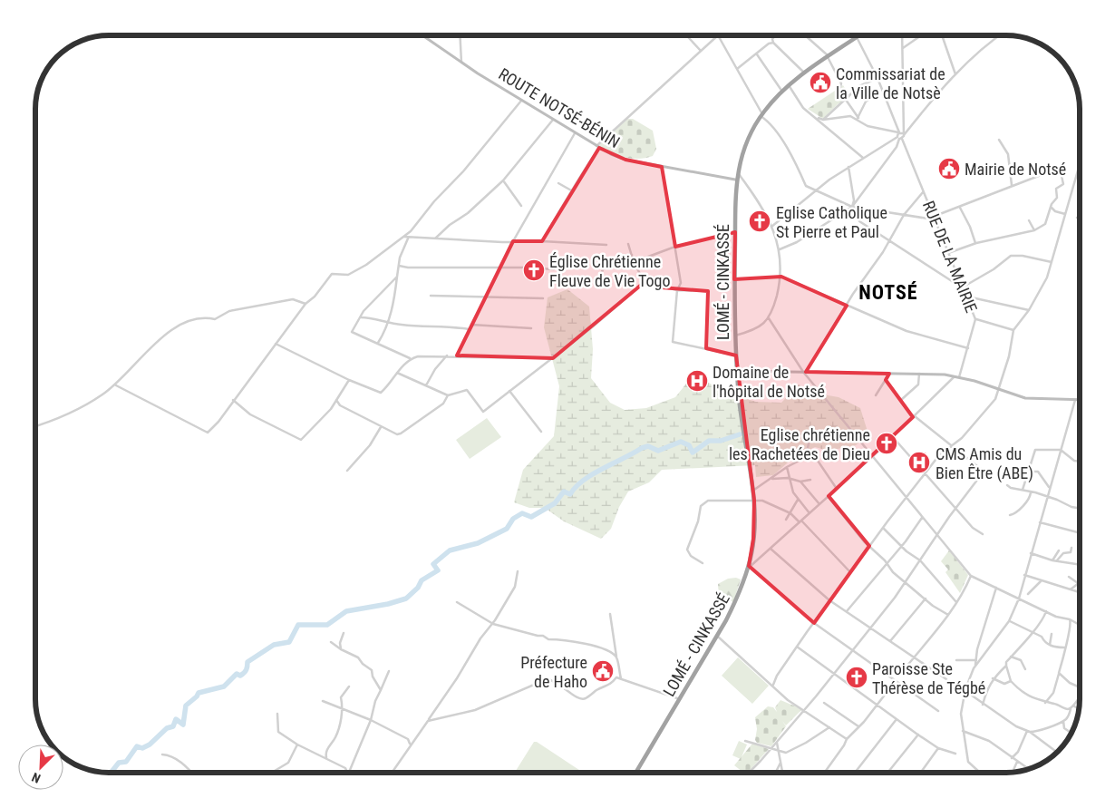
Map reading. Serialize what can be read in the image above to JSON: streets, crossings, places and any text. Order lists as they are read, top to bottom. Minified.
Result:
{"streets":{"highway":["LOMÉ - CINKASSÉ"],"main road":["ROUTE NOTSÉ-BÉNIN"],"street":["RUE DE LA MAIRIE"]},"crossings":[["ROUTE NOTSÉ-BÉNIN","LOMÉ - CINKASSÉ"]],"districts":["NOTSÉ"],"places":{"public building":["Commissariat de la Ville de Notsè","Mairie de Notsé","Préfecture de Haho"],"church":["Eglise Catholique St Pierre et Paul","Église Chrétienne Fleuve de Vie Togo","Eglise chrétienne les Rachetées de Dieu","Paroisse Ste Thérèse de Tégbé"],"hospital":["Domaine de l'hôpital de Notsé","CMS Amis du Bien Être (ABE)"]},"north":"bottom left"}
